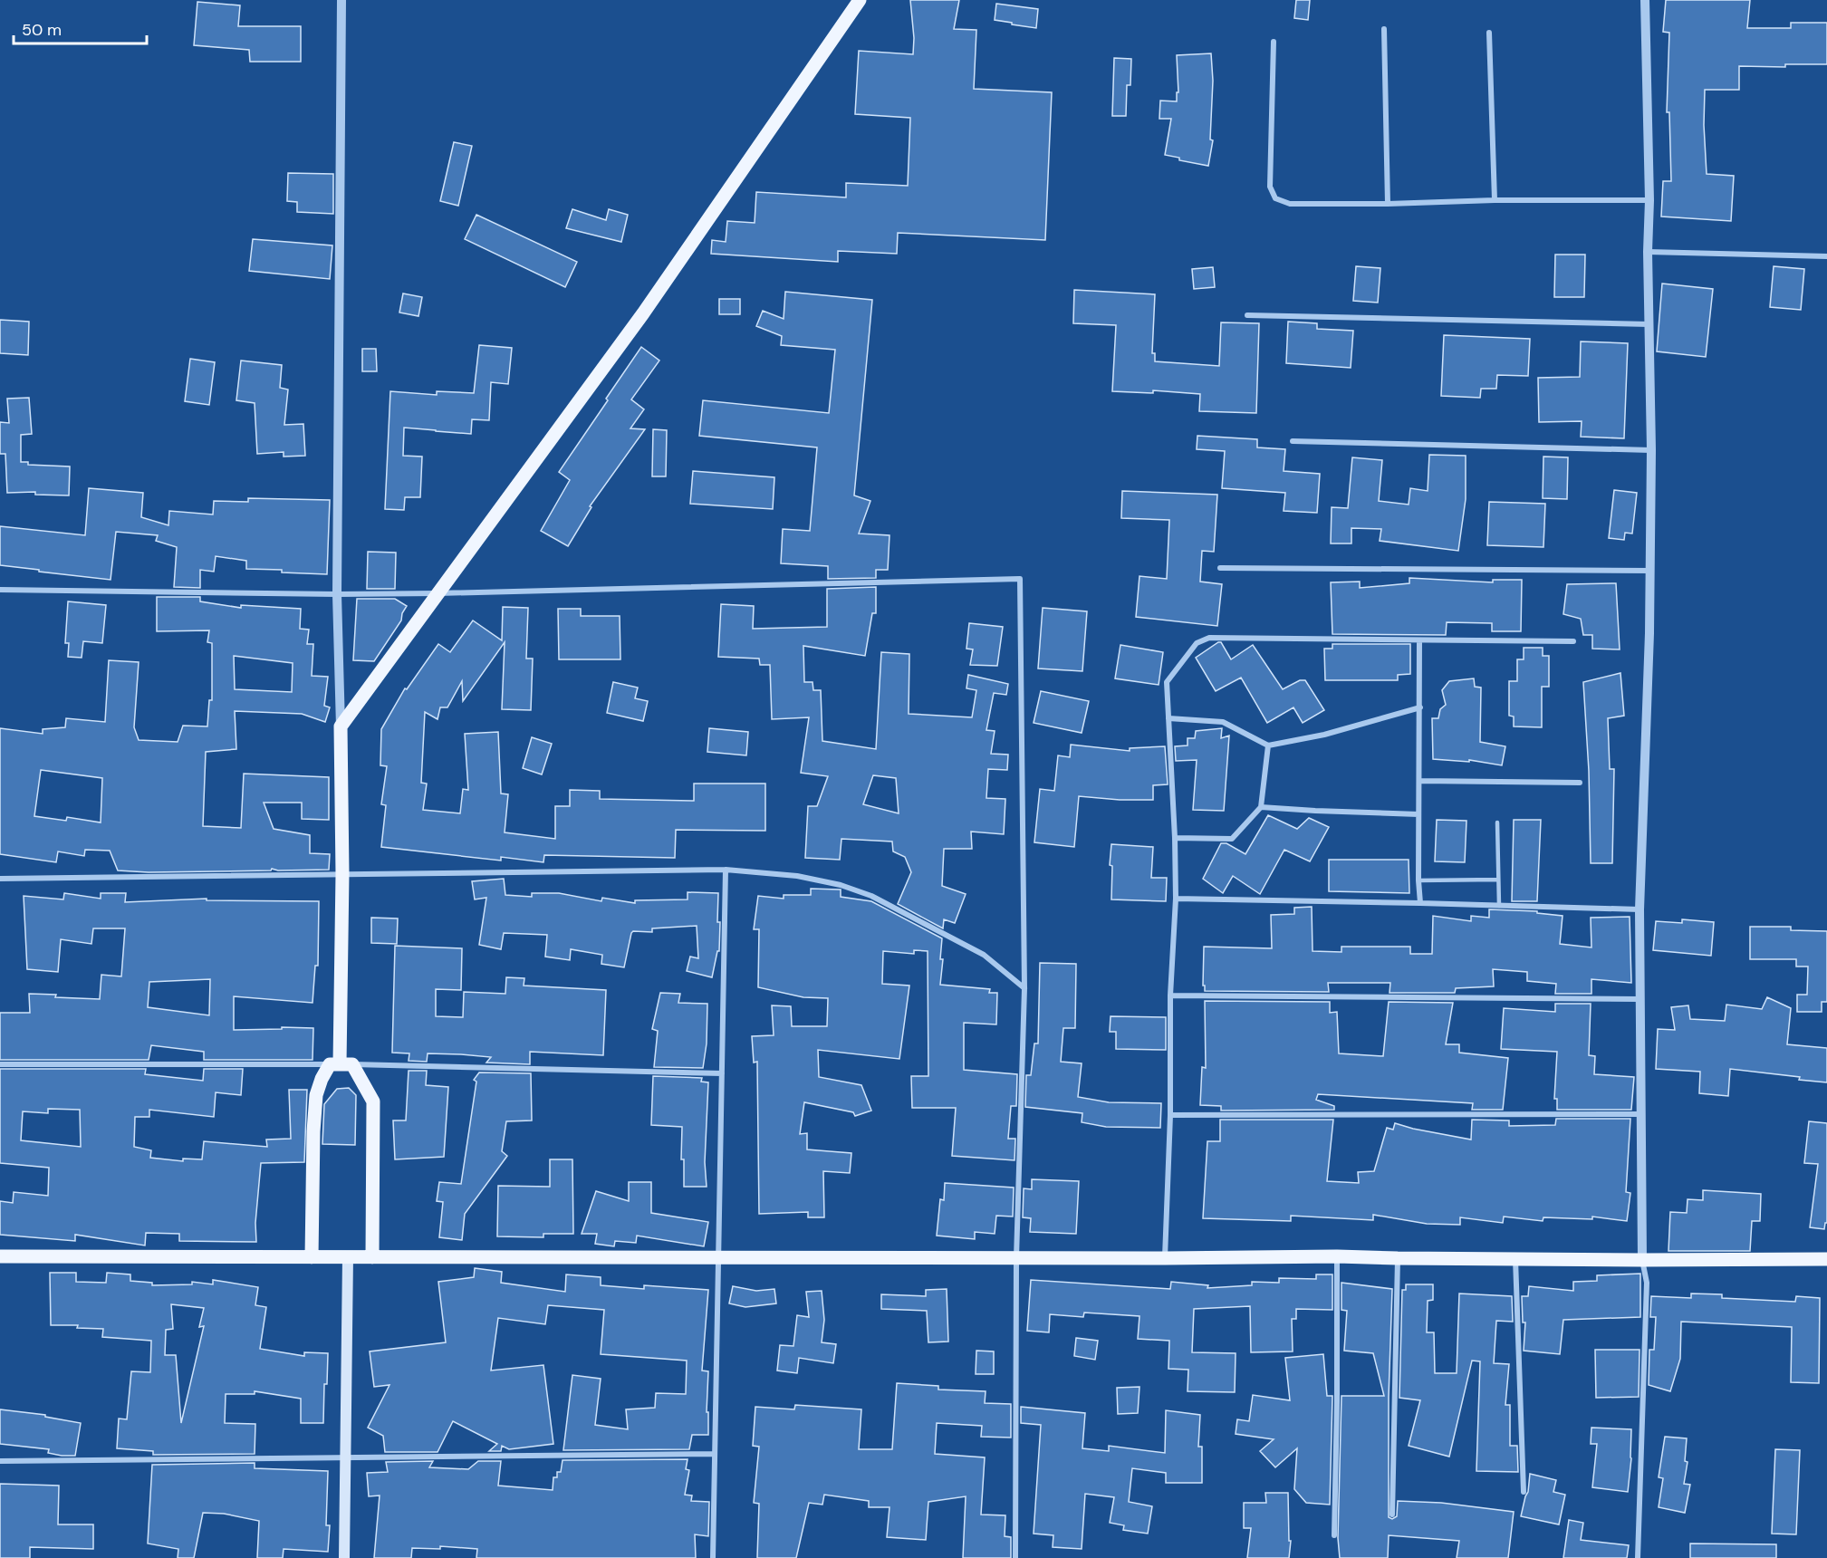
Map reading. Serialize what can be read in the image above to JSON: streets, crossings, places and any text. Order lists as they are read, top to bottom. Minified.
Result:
{"scale_bar":"50 m"}
